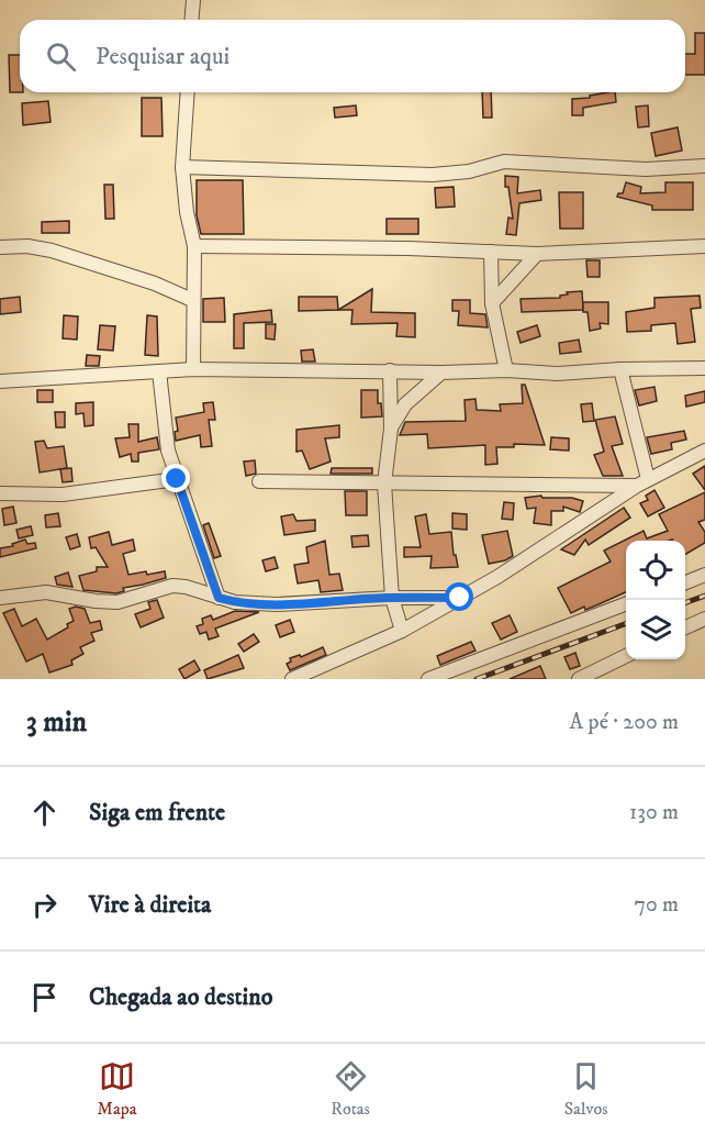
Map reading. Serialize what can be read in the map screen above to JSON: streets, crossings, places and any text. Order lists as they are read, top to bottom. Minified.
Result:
{"page":{"search":"Pesquisar aqui","heading":["3 min","A pé · 200 m"],"list":[["Siga em frente","130 m"],["Vire à direita","70 m"],"Chegada ao destino"],"nav":["Mapa","Rotas","Salvos"]}}
